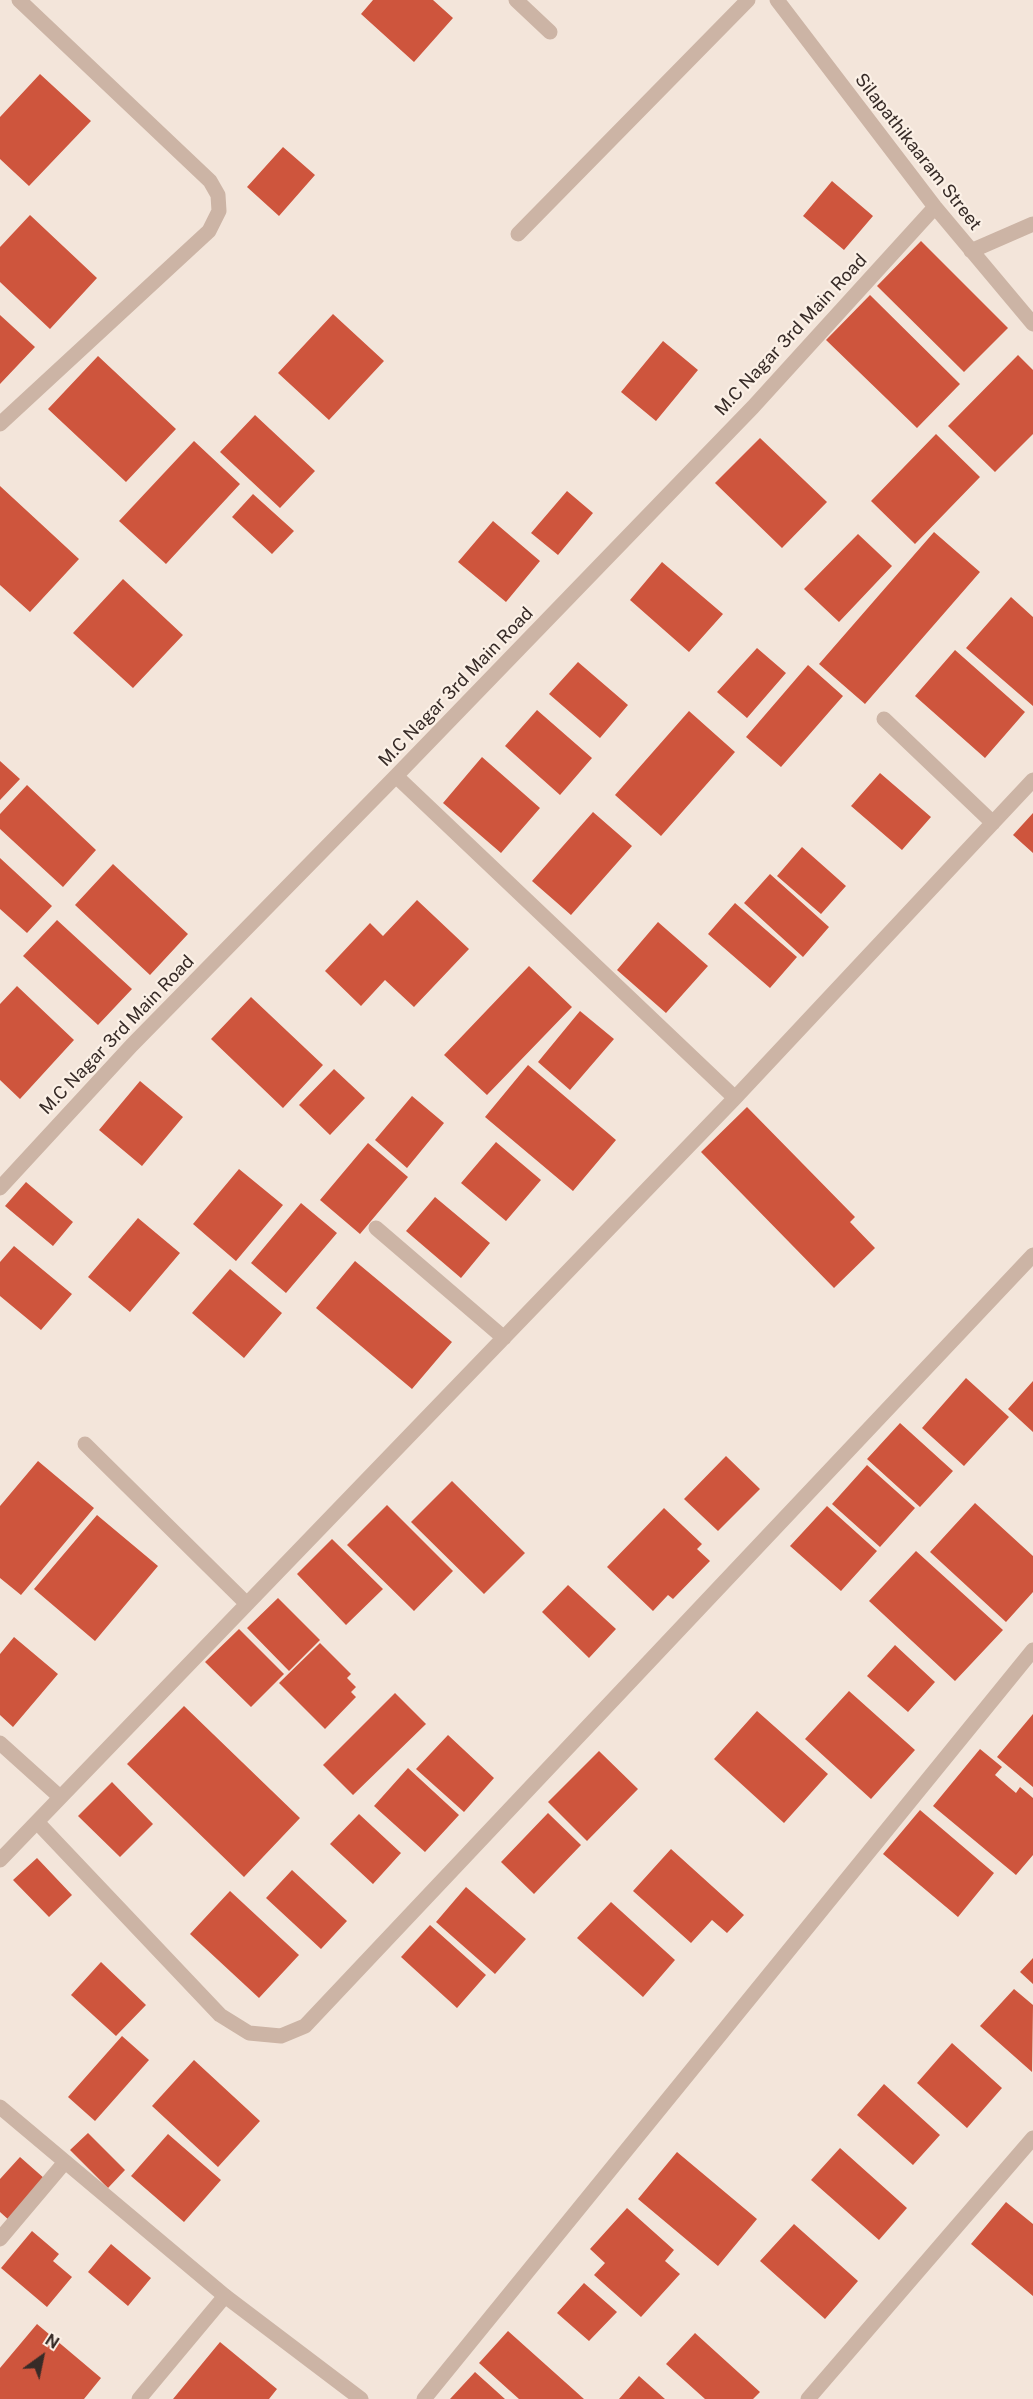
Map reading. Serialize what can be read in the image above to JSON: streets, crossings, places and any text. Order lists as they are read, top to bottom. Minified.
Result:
{"streets":{"street":["Silapathikaaram Street","M.C Nagar 3rd Main Road"]},"crossings":[["Silapathikaaram Street","M.C Nagar 3rd Main Road"]],"north":"top right"}
